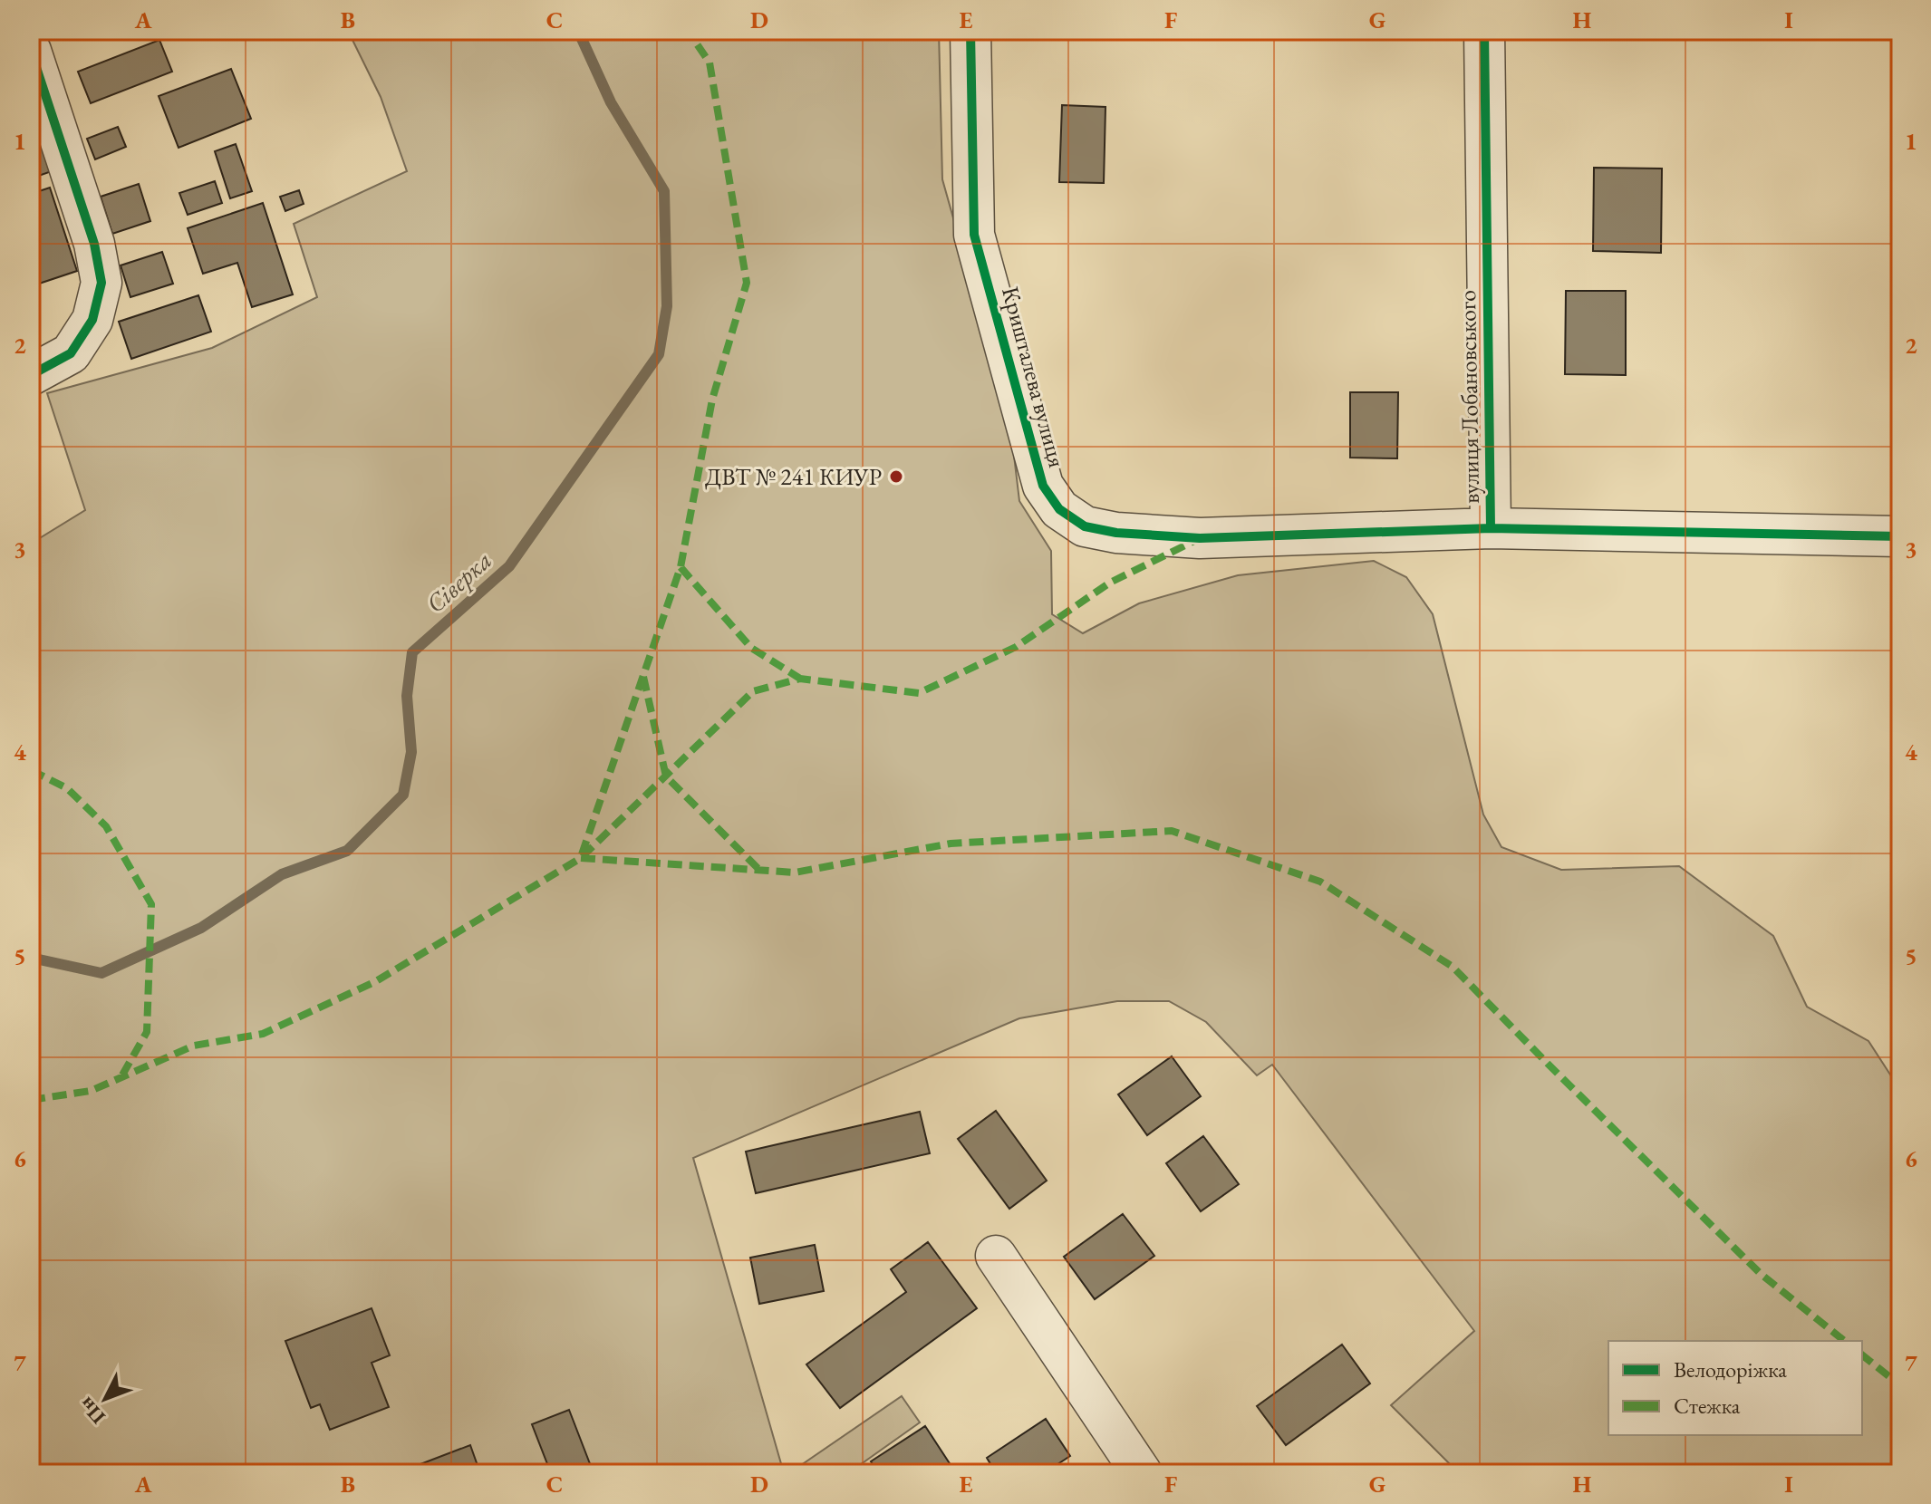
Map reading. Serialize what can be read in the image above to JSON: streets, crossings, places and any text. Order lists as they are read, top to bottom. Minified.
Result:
{"streets":{"street":["Кришталева вулиця","вулиця Лобановського"]},"crossings":[["Кришталева вулиця","вулиця Лобановського"]],"water":["Сіверка"],"places":["ДВТ № 241 КИУР"],"legend":["Велодоріжка","Стежка"],"north":"bottom left","grid":{"columns":["A","B","C","D","E","F","G","H","I"],"rows":["1","2","3","4","5","6","7"]}}
